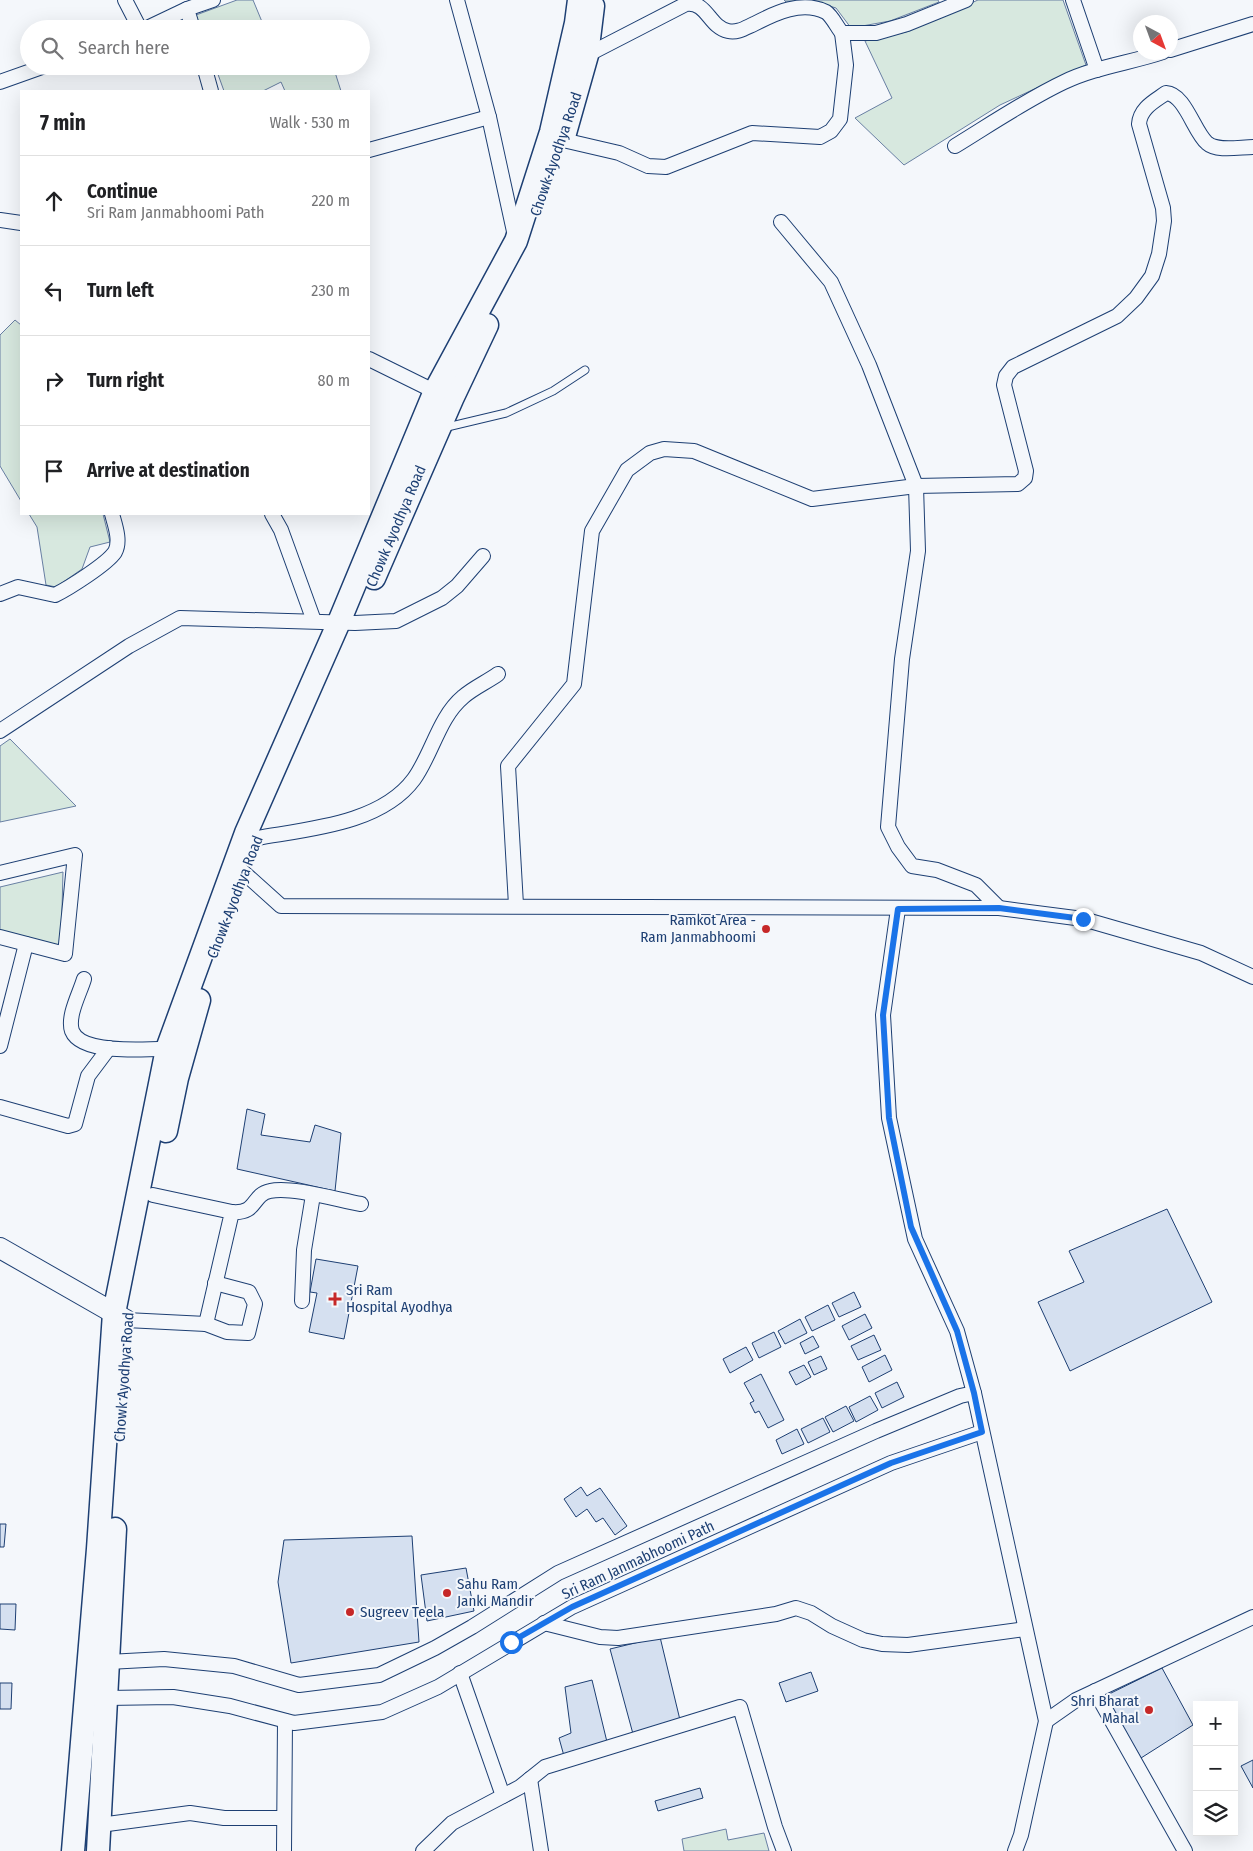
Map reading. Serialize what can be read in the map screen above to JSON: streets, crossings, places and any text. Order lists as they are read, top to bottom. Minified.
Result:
{"streets":{"main road":["Chowk Ayodhya Road"],"street":["Sri Ram Janmabhoomi Path"]},"crossings":[["Chowk Ayodhya Road","Sri Ram Janmabhoomi Path"]],"places":{"other":["Ramkot Area - Ram Janmabhoomi","Sahu Ram Janki Mandir","Sugreev Teela","Shri Bharat Mahal"],"health":["Sri Ram Hospital Ayodhya"]},"north":"bottom right","page":{"search":"Search here","heading":["7 min","Walk · 530 m"],"list":[["Continue","Sri Ram Janmabhoomi Path","220 m"],["Turn left","230 m"],["Turn right","80 m"],"Arrive at destination"],"map_buttons":["+","−"]}}
